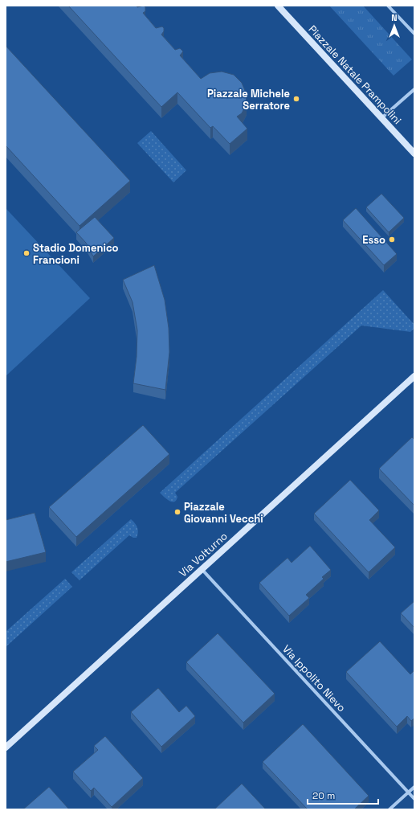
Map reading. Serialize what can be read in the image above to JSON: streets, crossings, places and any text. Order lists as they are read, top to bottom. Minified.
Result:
{"streets":{"main road":["Piazzale Natale Prampolini","Via Volturno"],"street":["Via Ippolito Nievo"]},"crossings":[["Via Volturno","Via Ippolito Nievo"]],"places":["Piazzale Michele Serratore","Esso","Stadio Domenico Francioni","Piazzale Giovanni Vecchi"],"scale_bar":"20 m","north":"top"}
